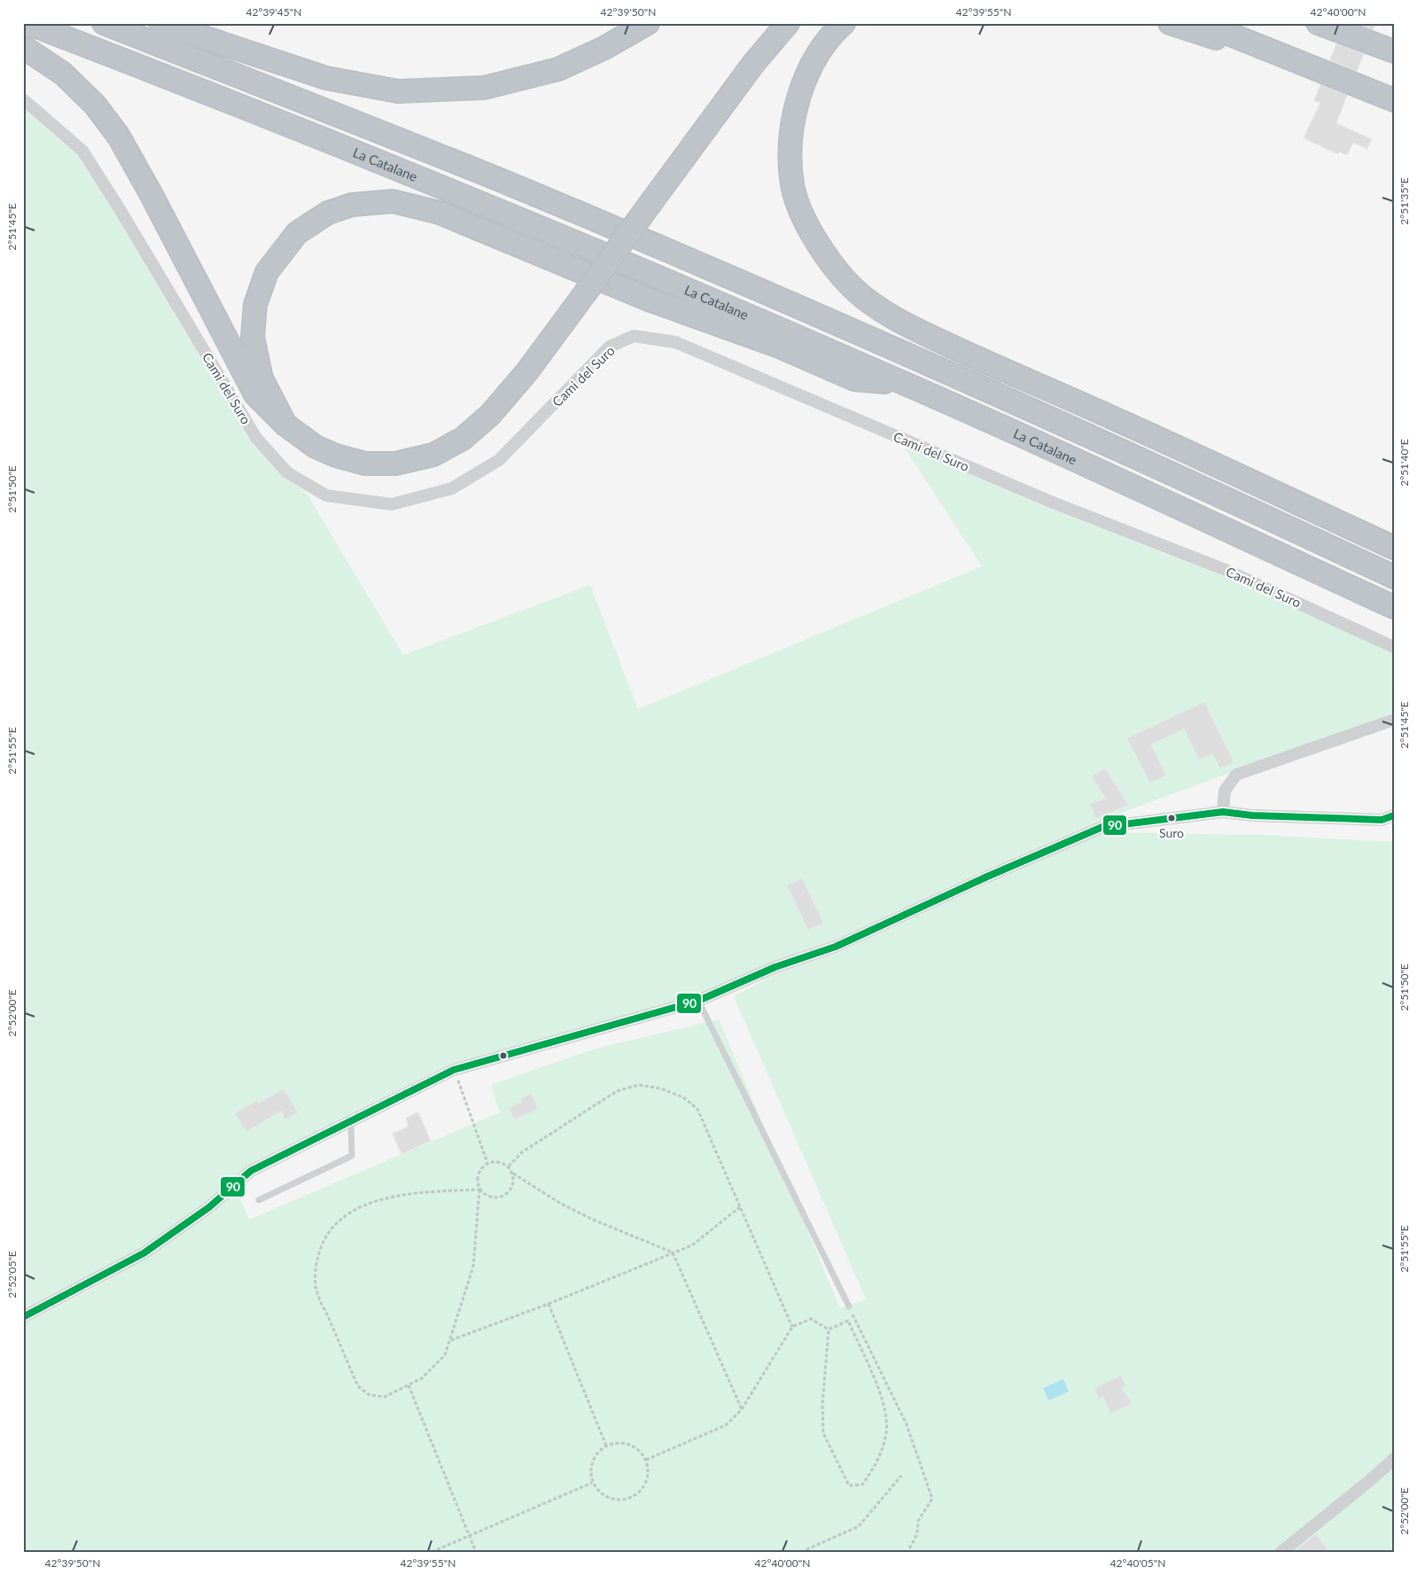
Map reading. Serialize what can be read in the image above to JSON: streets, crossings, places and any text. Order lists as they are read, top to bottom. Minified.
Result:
{"streets":{"highway":["La Catalane"],"street":["Cami del Suro"]},"places":["Suro"],"lines":["transit line 90"],"coordinates":["42°39'45\"N","42°39'50\"N","42°39'55\"N","42°40'00\"N","2°51'35\"E","2°51'45\"E","2°51'40\"E","2°51'50\"E","2°51'55\"E","2°52'00\"E","2°52'05\"E","42°40'05\"N"]}
